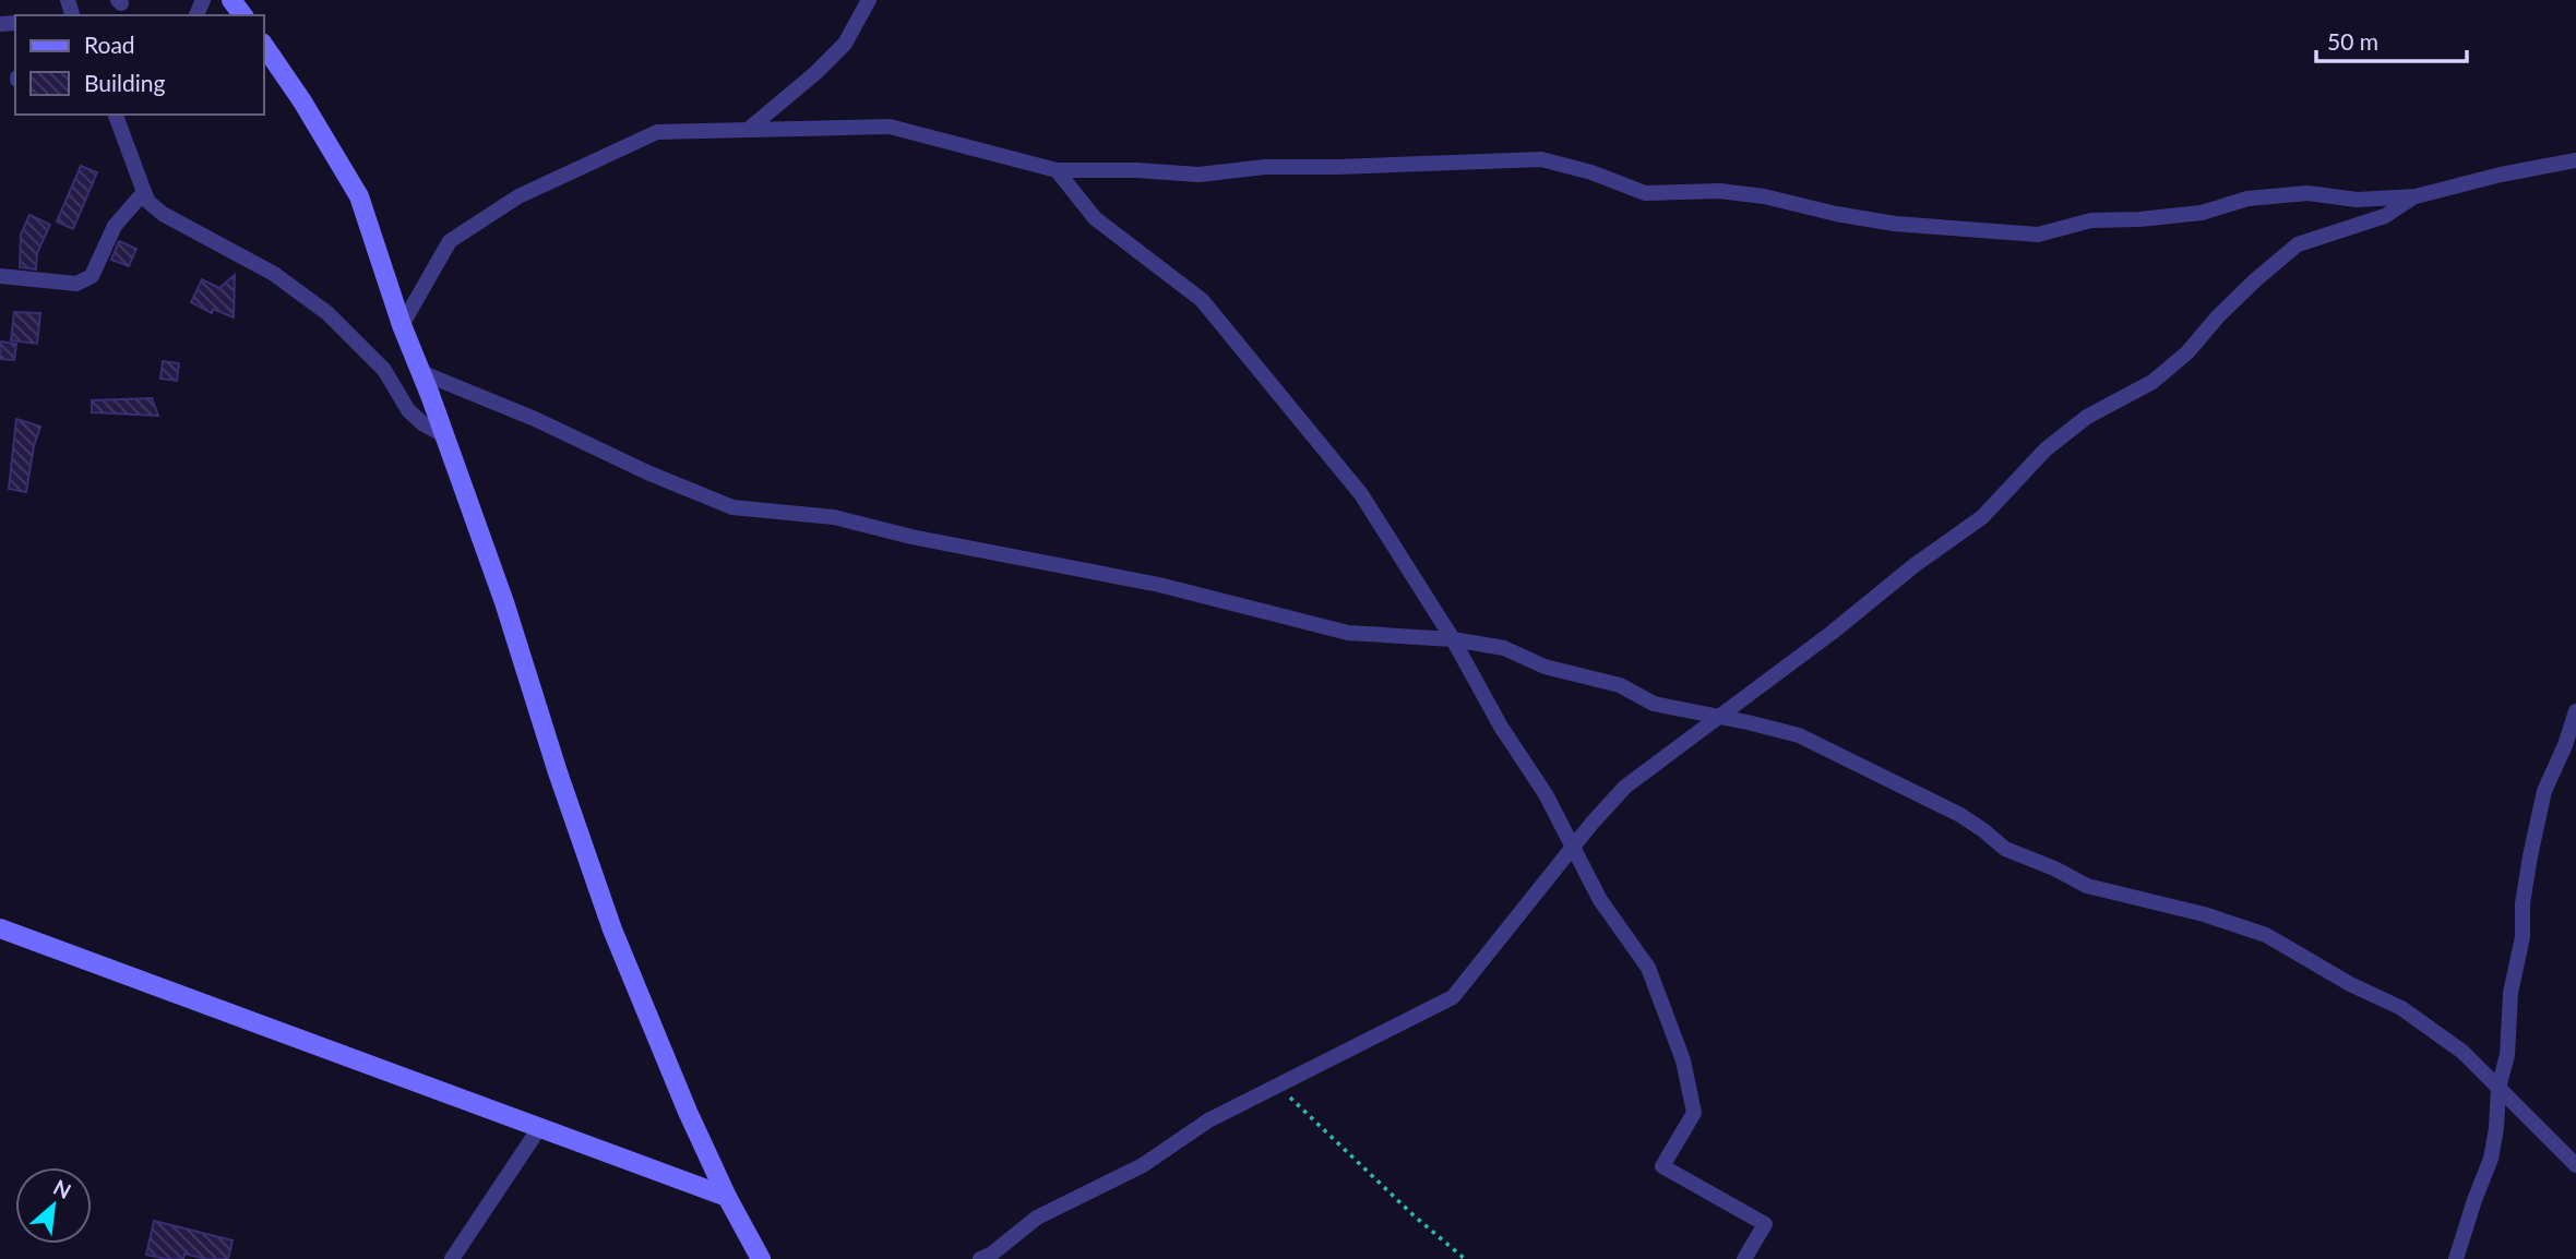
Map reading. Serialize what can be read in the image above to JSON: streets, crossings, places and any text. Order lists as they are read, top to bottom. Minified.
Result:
{"legend":["Road","Building"],"scale_bar":"50 m","north":"top right"}
